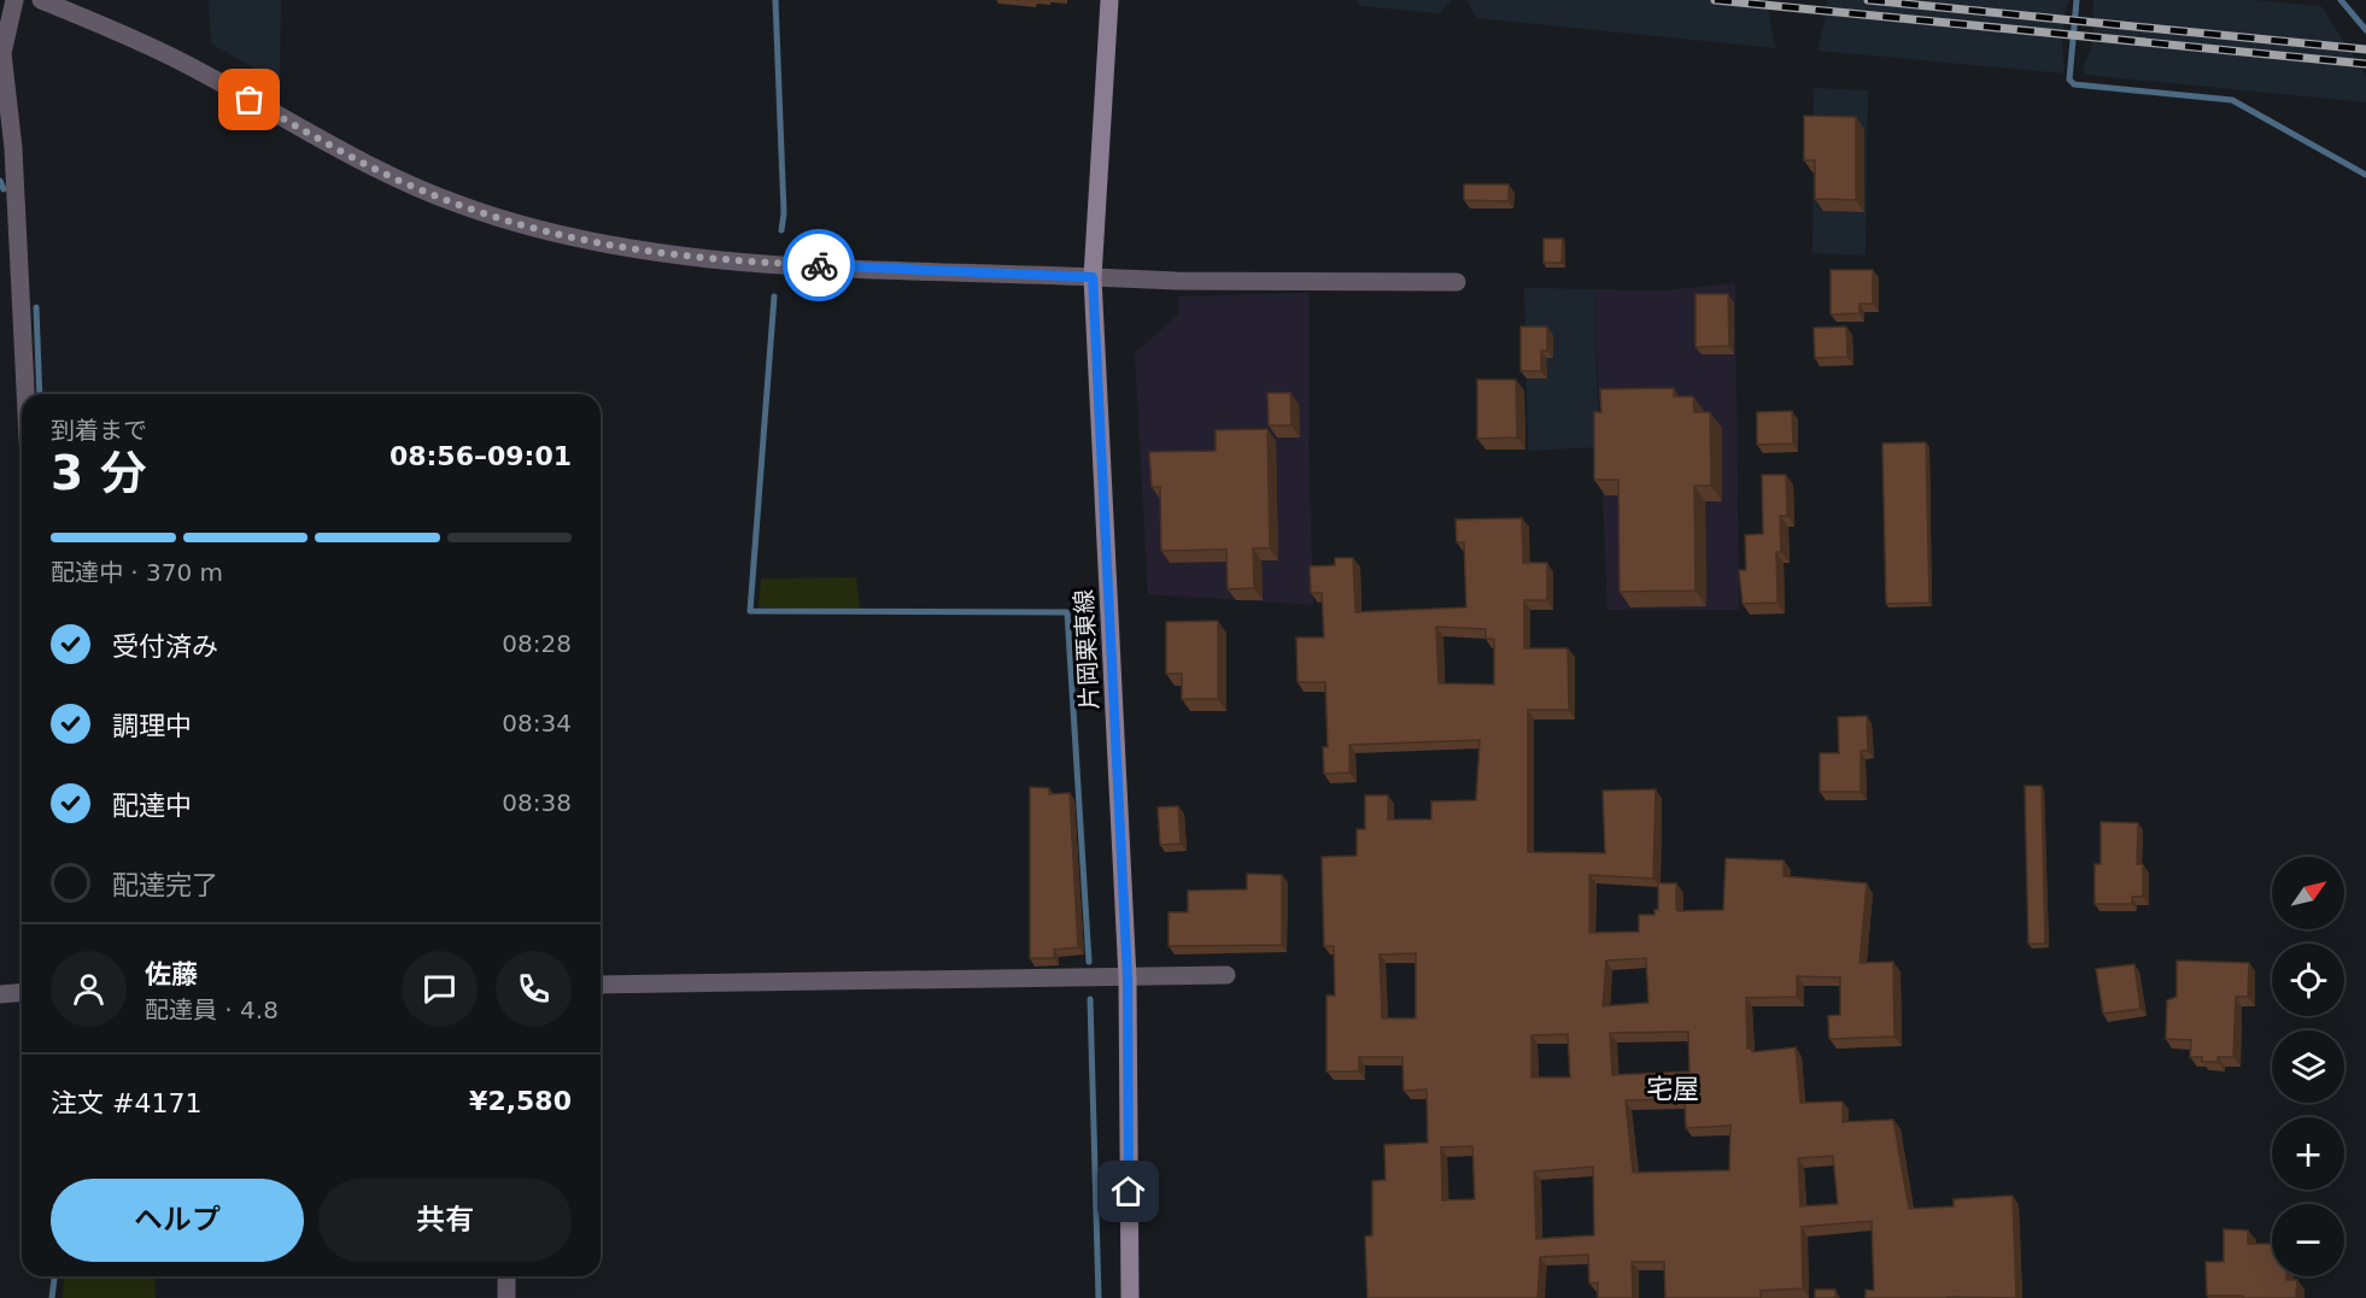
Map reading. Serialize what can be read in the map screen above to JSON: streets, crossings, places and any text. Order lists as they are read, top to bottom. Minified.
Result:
{"streets":{"main road":["片岡栗東線"]},"districts":["宅屋"],"north":"top right","page":{"heading":["3 分","到着まで","08:56–09:01"],"panel":["佐藤","配達員 · 4.8","注文 #4171","¥2,580"],"bar":"配達中 · 370 m","list":[["受付済み","08:28"],["調理中","08:34"],["配達中","08:38"],"配達完了"],"map_buttons":["+","−"],"buttons":["ヘルプ","共有"]}}
